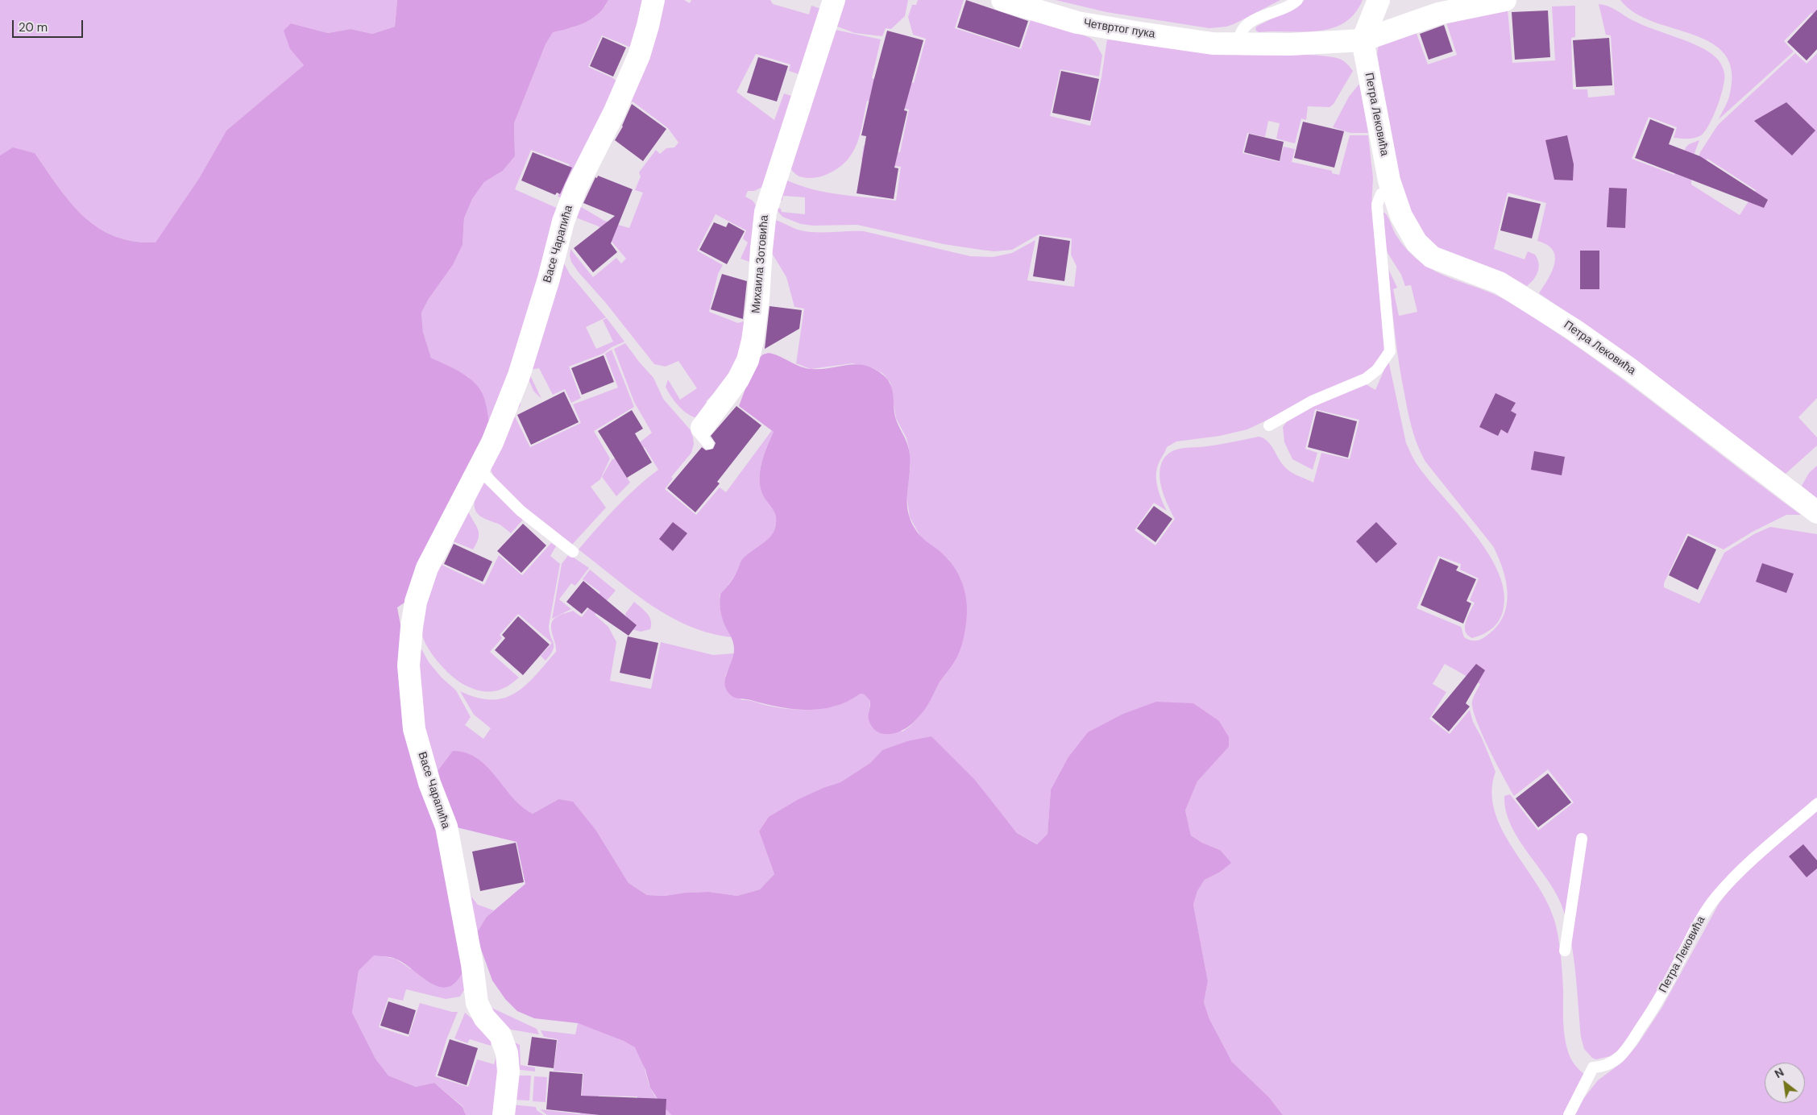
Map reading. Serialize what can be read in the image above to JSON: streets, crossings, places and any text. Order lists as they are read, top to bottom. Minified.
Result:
{"streets":{"street":["Четвртог пука","Петра Лековића","Васе Чарапића","Михаила Зотовића"]},"crossings":[["Четвртог пука","Петра Лековића"]],"scale_bar":"20 m","north":"top left"}
